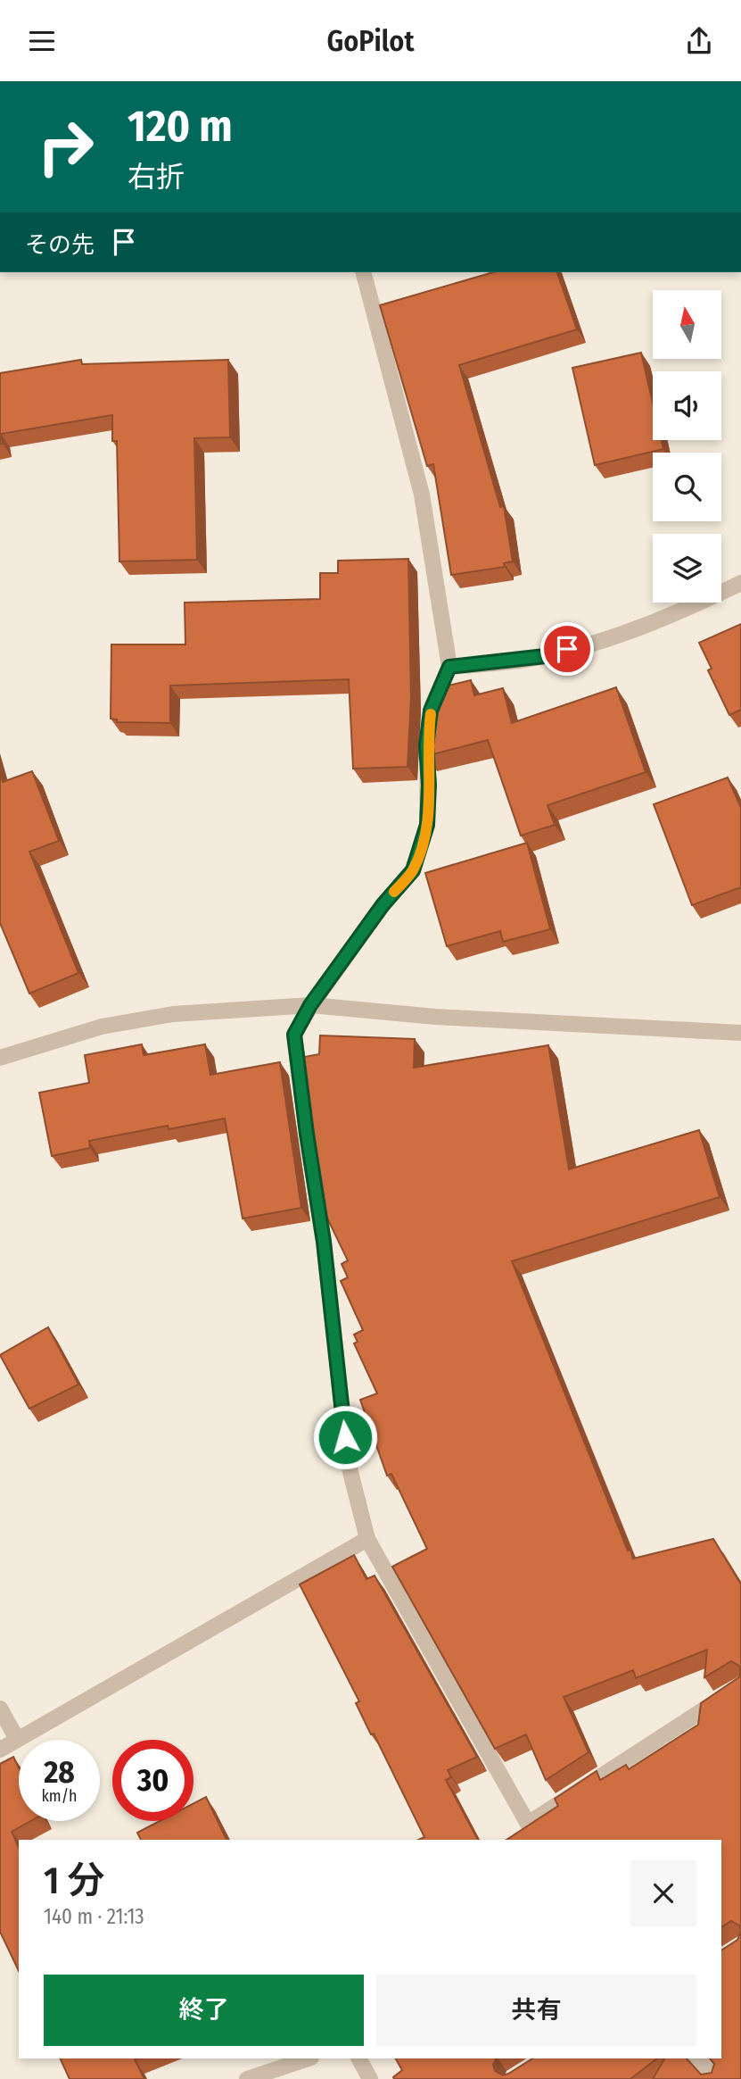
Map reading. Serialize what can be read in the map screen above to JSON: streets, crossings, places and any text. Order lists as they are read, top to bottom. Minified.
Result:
{"north":"top","page":{"header":"GoPilot","turn":["120 m","右折"],"then":"その先","speed":"28 km/h","limit":"30","heading":["1 分","140 m · 21:13"],"buttons":["終了","共有"]}}
